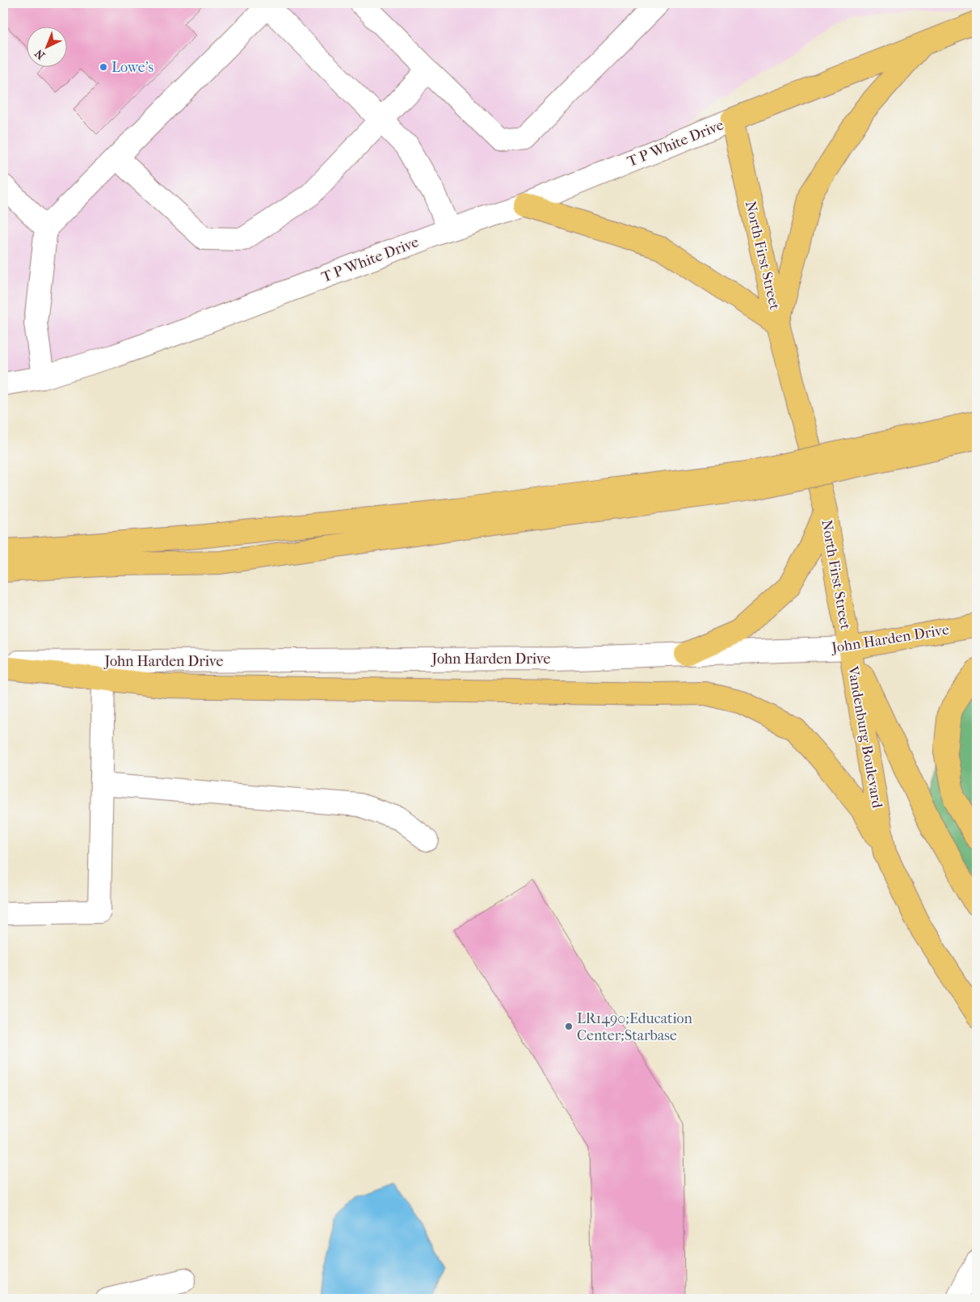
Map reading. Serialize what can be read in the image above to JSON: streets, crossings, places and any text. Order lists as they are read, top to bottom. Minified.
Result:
{"streets":{"main road":["North First Street","John Harden Drive","Vandenburg Boulevard"],"street":["T P White Drive"]},"crossings":[["T P White Drive","North First Street"],["North First Street","John Harden Drive"],["North First Street","Vandenburg Boulevard"],["John Harden Drive","Vandenburg Boulevard"]],"places":["Lowe's","LR1490;Education Center;Starbase"],"north":"bottom left"}
